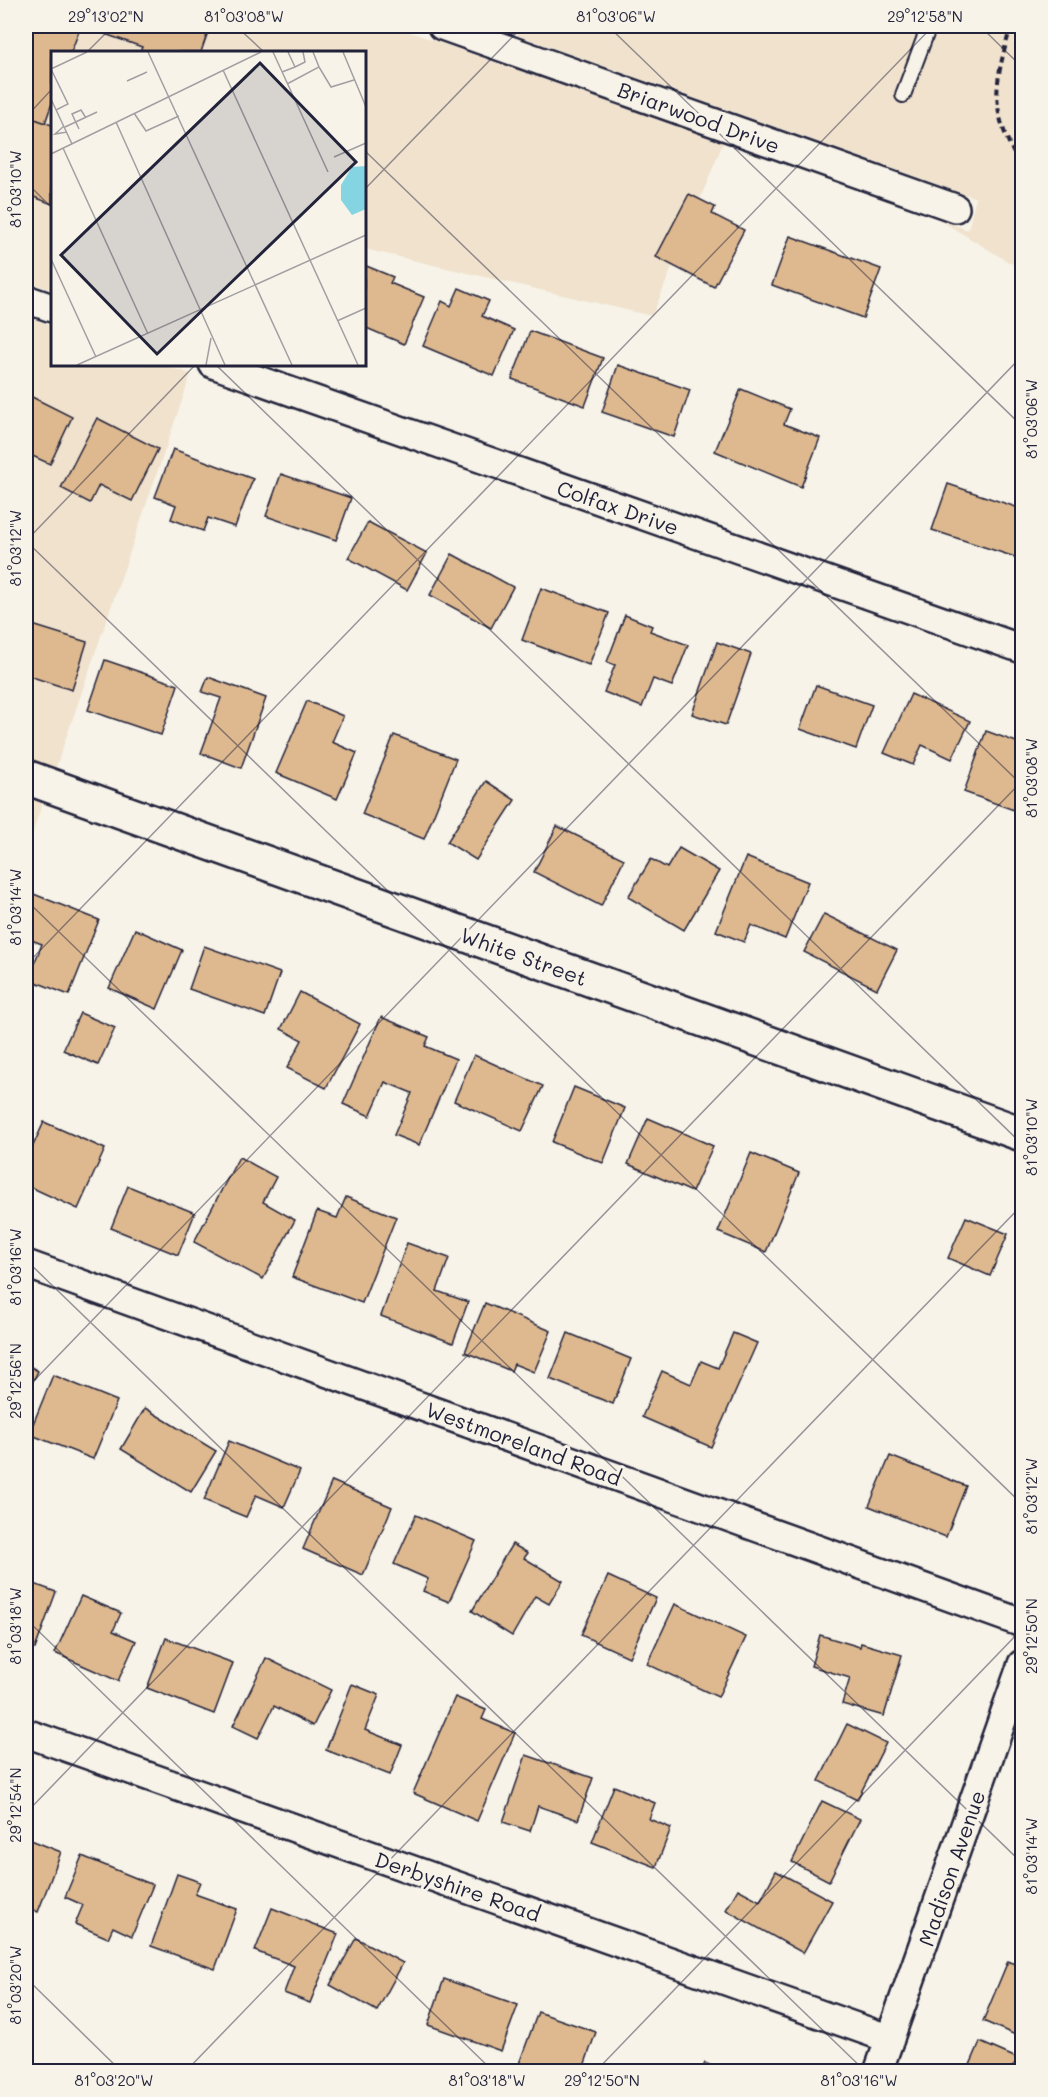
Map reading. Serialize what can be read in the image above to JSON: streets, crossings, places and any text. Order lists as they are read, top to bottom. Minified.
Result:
{"streets":{"street":["Briarwood Drive","Colfax Drive","White Street","Westmoreland Road","Madison Avenue","Derbyshire Road"]},"crossings":[["Madison Avenue","Derbyshire Road"]],"coordinates":["29°13'02\"N","81°03'08\"W","81°03'06\"W","29°12'58\"N","81°03'10\"W","81°03'12\"W","81°03'14\"W","81°03'16\"W","29°12'56\"N","81°03'18\"W","29°12'50\"N","29°12'54\"N","81°03'20\"W"]}
